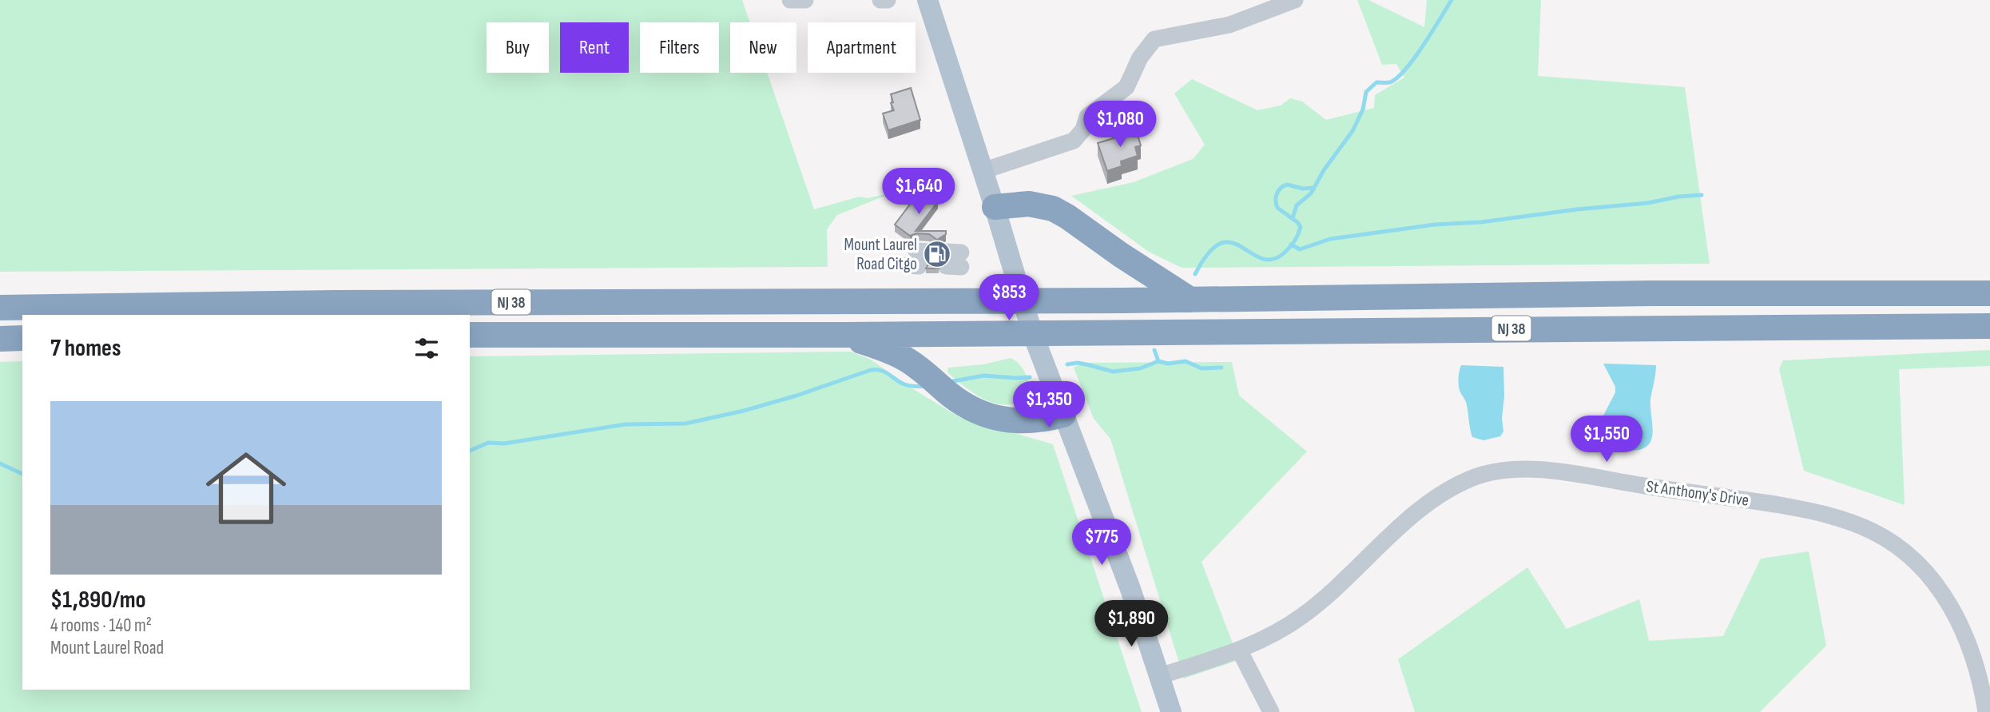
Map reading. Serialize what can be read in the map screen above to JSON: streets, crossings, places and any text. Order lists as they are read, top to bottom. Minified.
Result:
{"streets":{"highway":["NJ 38"],"street":["St Anthony's Drive"]},"places":{"fuel station":["Mount Laurel Road Citgo"]},"page":{"chip":["Buy","Rent","Filters","New","Apartment"],"price":["$1,080","$1,640","$853","$1,350","$1,550","$775","$1,890"],"heading":"7 homes","list":[{"name":"$1,890/mo","note":"4 rooms · 140 m² · Mount Laurel Road"}]}}
